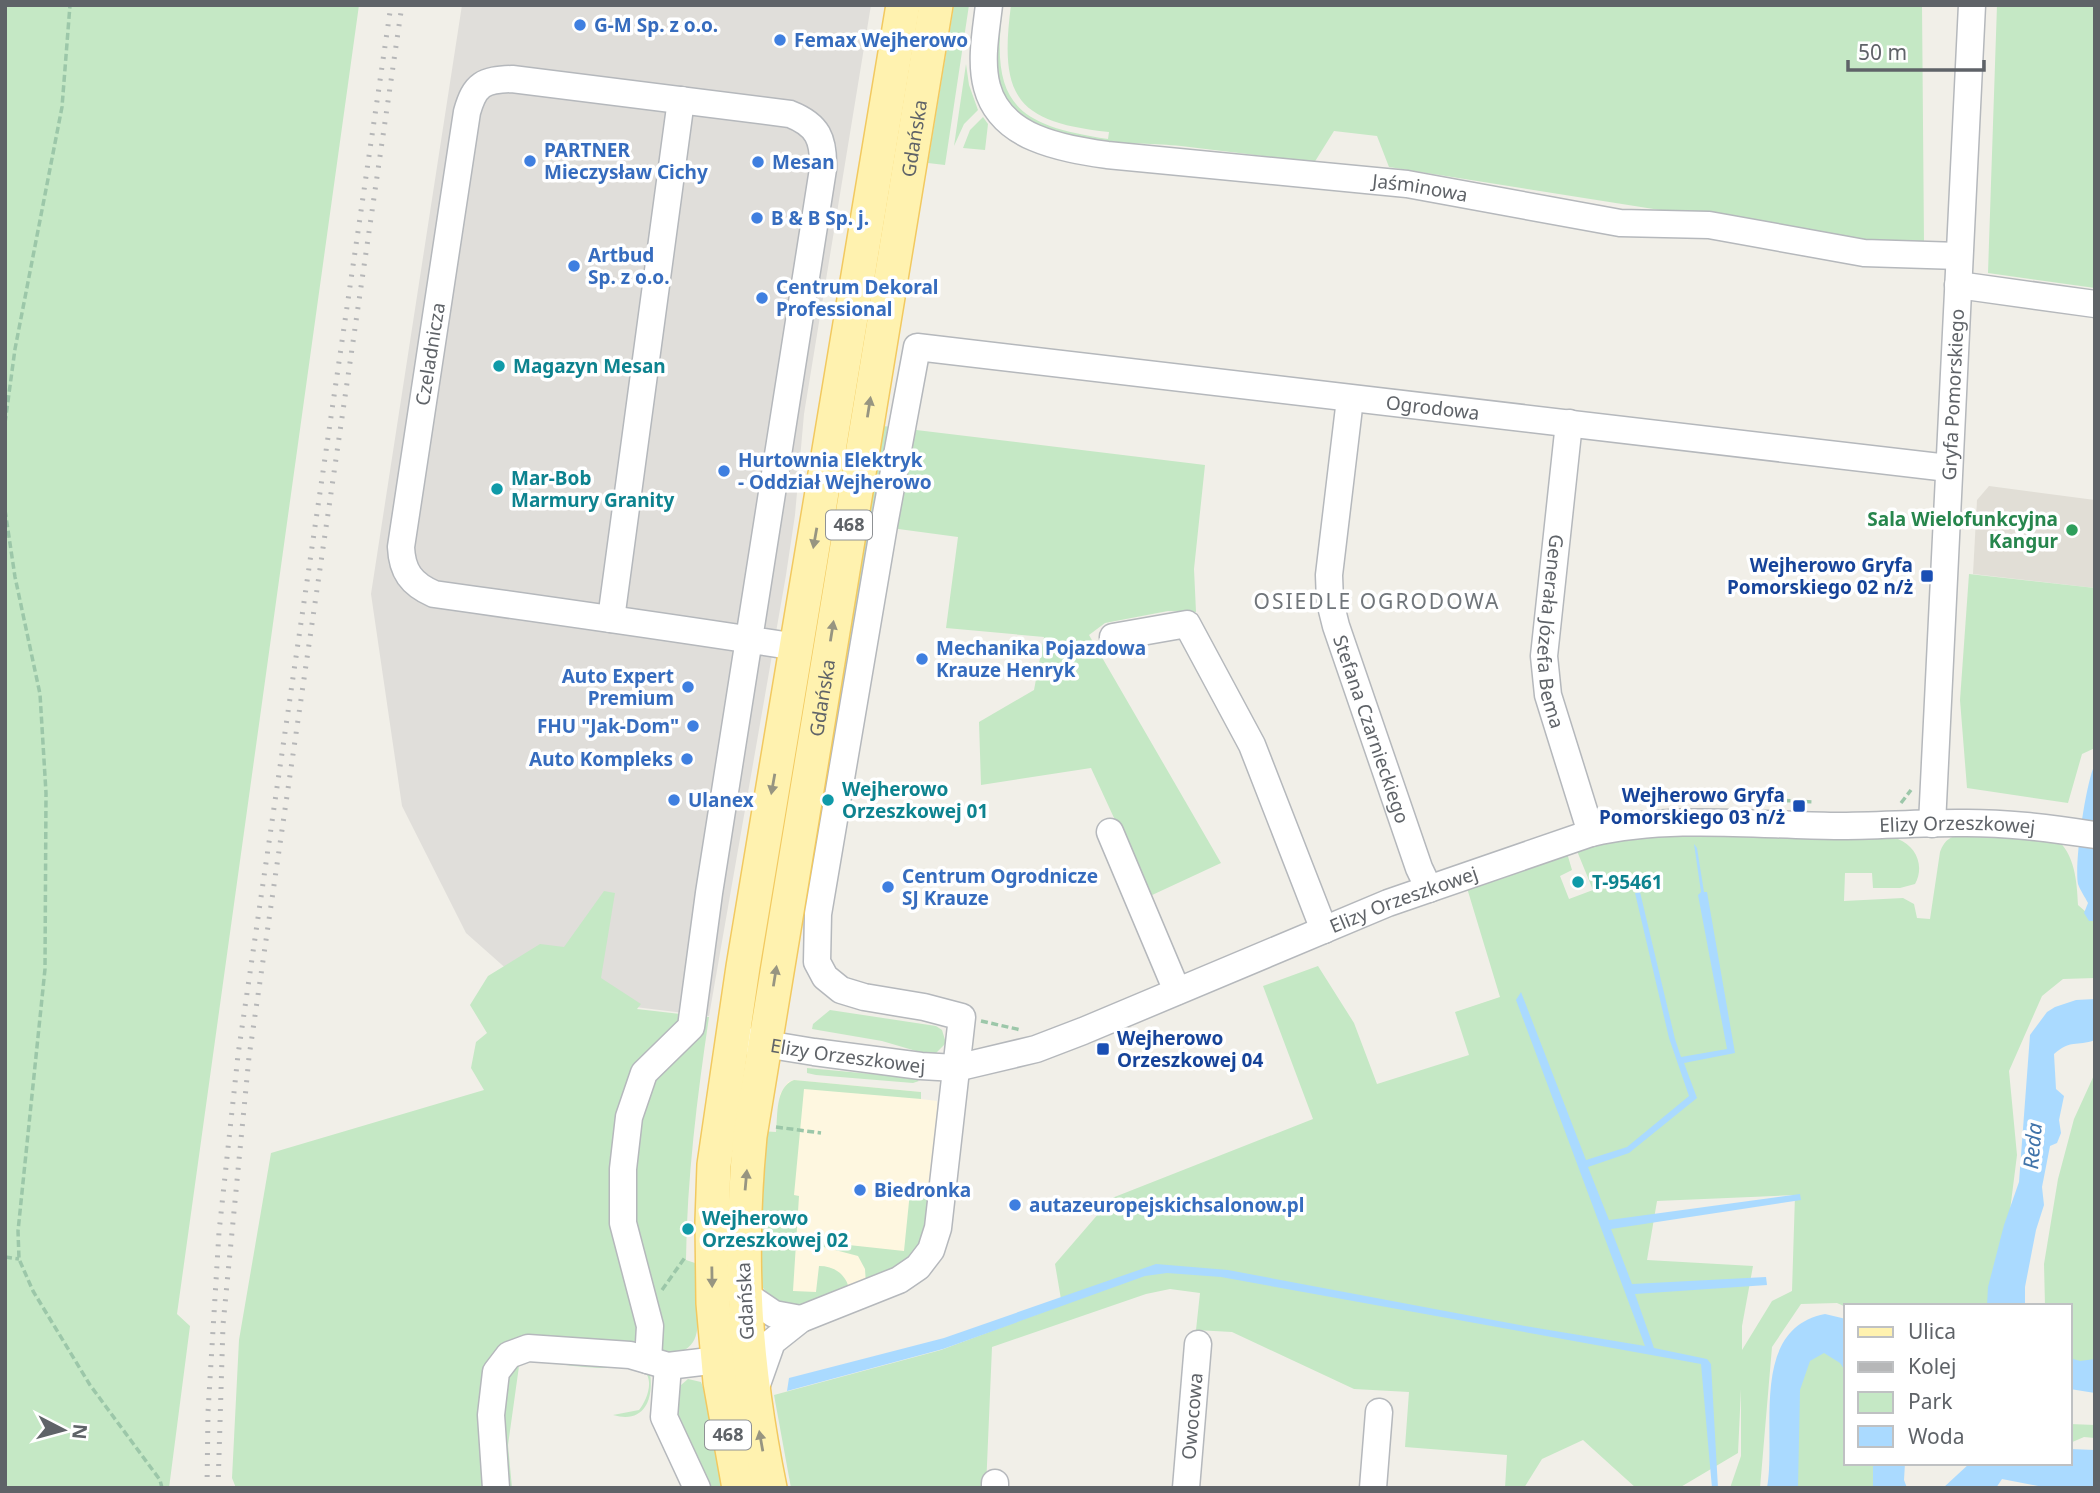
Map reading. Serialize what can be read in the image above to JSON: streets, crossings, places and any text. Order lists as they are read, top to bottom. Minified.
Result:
{"streets":{"main road":["Gdańska","468"],"street":["Jaśminowa","Czeladnicza","Gryfa Pomorskiego","Ogrodowa","Generała Józefa Bema","Stefana Czarnieckiego","Elizy Orzeszkowej","Owocowa"]},"crossings":[["Gdańska","Czeladnicza"],["Gdańska","468"],["Gdańska","Elizy Orzeszkowej"],["Jaśminowa","Gryfa Pomorskiego"],["Gryfa Pomorskiego","Ogrodowa"],["Gryfa Pomorskiego","Elizy Orzeszkowej"],["Ogrodowa","Generała Józefa Bema"],["Ogrodowa","Stefana Czarnieckiego"],["Generała Józefa Bema","Elizy Orzeszkowej"],["Stefana Czarnieckiego","Elizy Orzeszkowej"]],"districts":["OSIEDLE OGRODOWA"],"water":["Reda"],"places":{"other":["G-M Sp. z o.o.","Femax Wejherowo","PARTNER Mieczysław Cichy","Mesan","B & B Sp. j.","Artbud Sp. z o.o.","Centrum Dekoral Professional","Magazyn Mesan","Hurtownia Elektryk - Oddział Wejherowo","Mar-Bob Marmury Granity","Sala Wielofunkcyjna Kangur","Mechanika Pojazdowa Krauze Henryk","Auto Expert Premium","FHU \"Jak-Dom\"","Auto Kompleks","Ulanex","Wejherowo Orzeszkowej 01","T-95461","Centrum Ogrodnicze SJ Krauze","Biedronka","autazeuropejskichsalonow.pl","Wejherowo Orzeszkowej 02"],"transit":["Wejherowo Gryfa Pomorskiego 02 n/ż","Wejherowo Gryfa Pomorskiego 03 n/ż","Wejherowo Orzeszkowej 04"]},"legend":["Ulica","Kolej","Park","Woda"],"scale_bar":"50 m","north":"right"}
